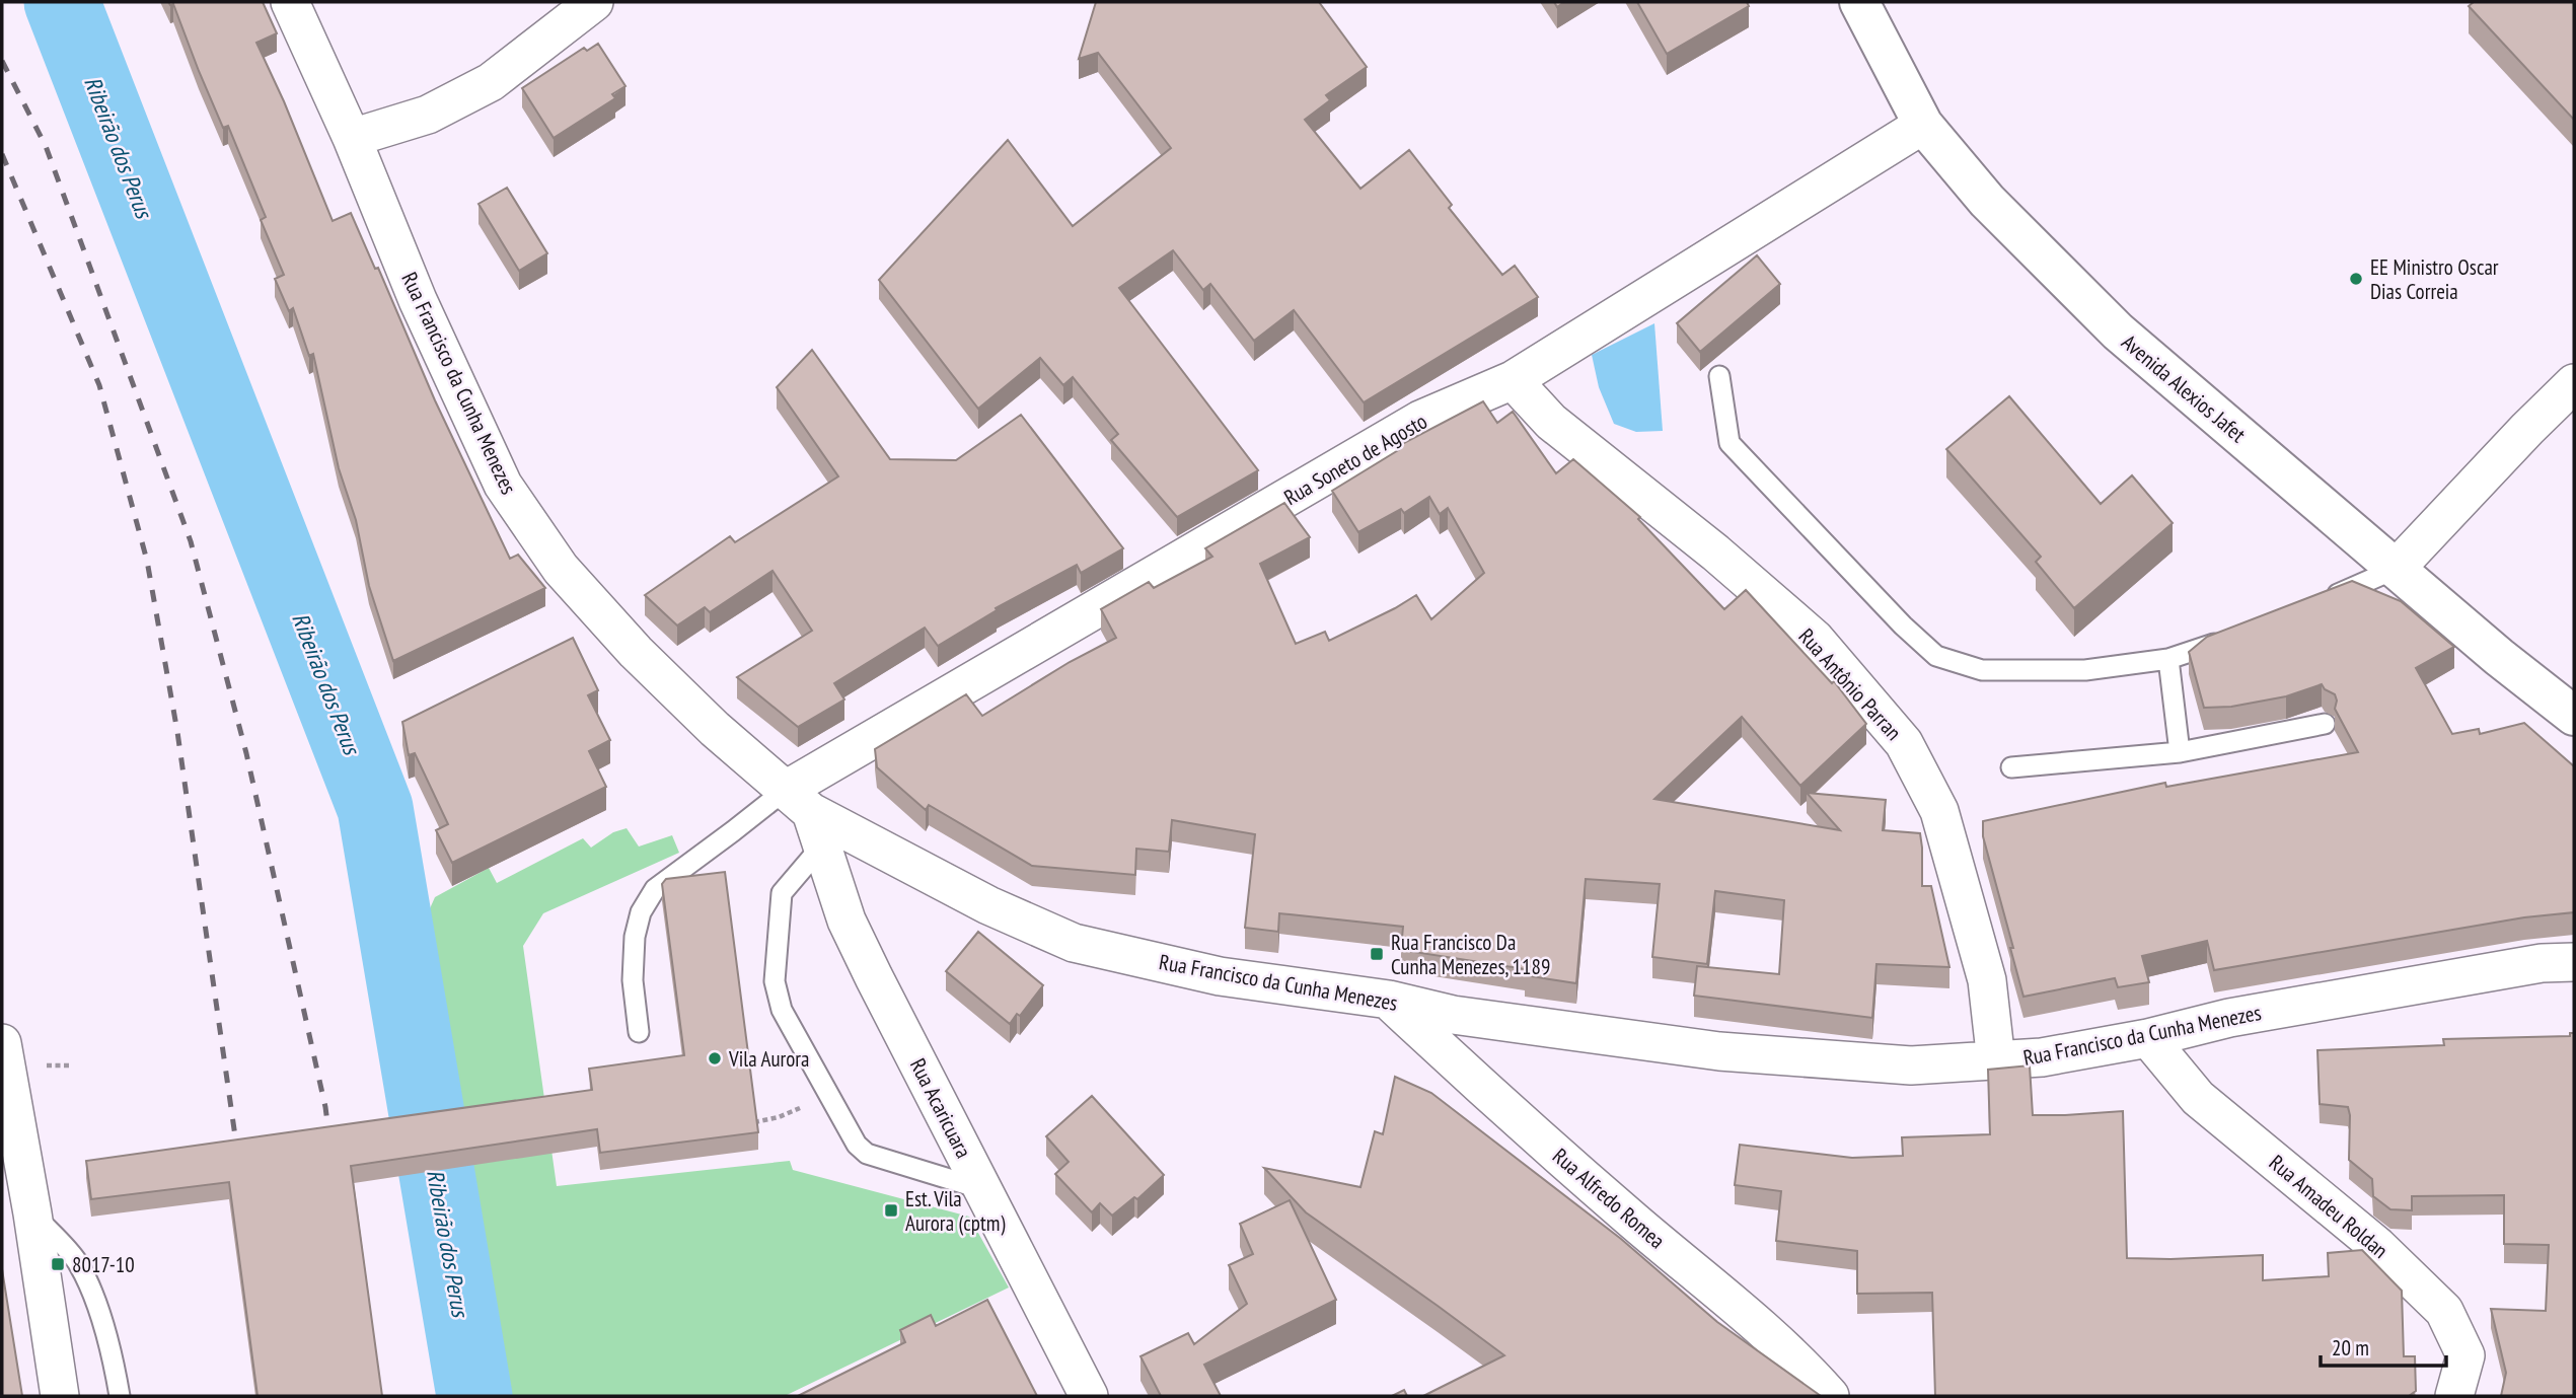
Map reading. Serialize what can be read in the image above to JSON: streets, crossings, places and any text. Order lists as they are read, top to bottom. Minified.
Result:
{"streets":{"main road":["Avenida Alexios Jafet"],"street":["Rua Francisco da Cunha Menezes","Rua Soneto de Agosto","Rua Antônio Parran","Rua Acaricuara","Rua Alfredo Romea","Rua Amadeu Roldan"]},"crossings":[["Rua Francisco da Cunha Menezes","Rua Soneto de Agosto"],["Rua Francisco da Cunha Menezes","Rua Antônio Parran"],["Rua Francisco da Cunha Menezes","Rua Acaricuara"],["Rua Francisco da Cunha Menezes","Rua Alfredo Romea"],["Rua Francisco da Cunha Menezes","Rua Amadeu Roldan"],["Avenida Alexios Jafet","Rua Soneto de Agosto"],["Rua Soneto de Agosto","Rua Antônio Parran"],["Rua Soneto de Agosto","Rua Acaricuara"]],"water":["Ribeirão dos Perus"],"places":{"other":["EE Ministro Oscar Dias Correia","Vila Aurora"],"transit":["Rua Francisco Da Cunha Menezes, 1189","Est. Vila Aurora (cptm)","8017-10"]},"scale_bar":"20 m"}
